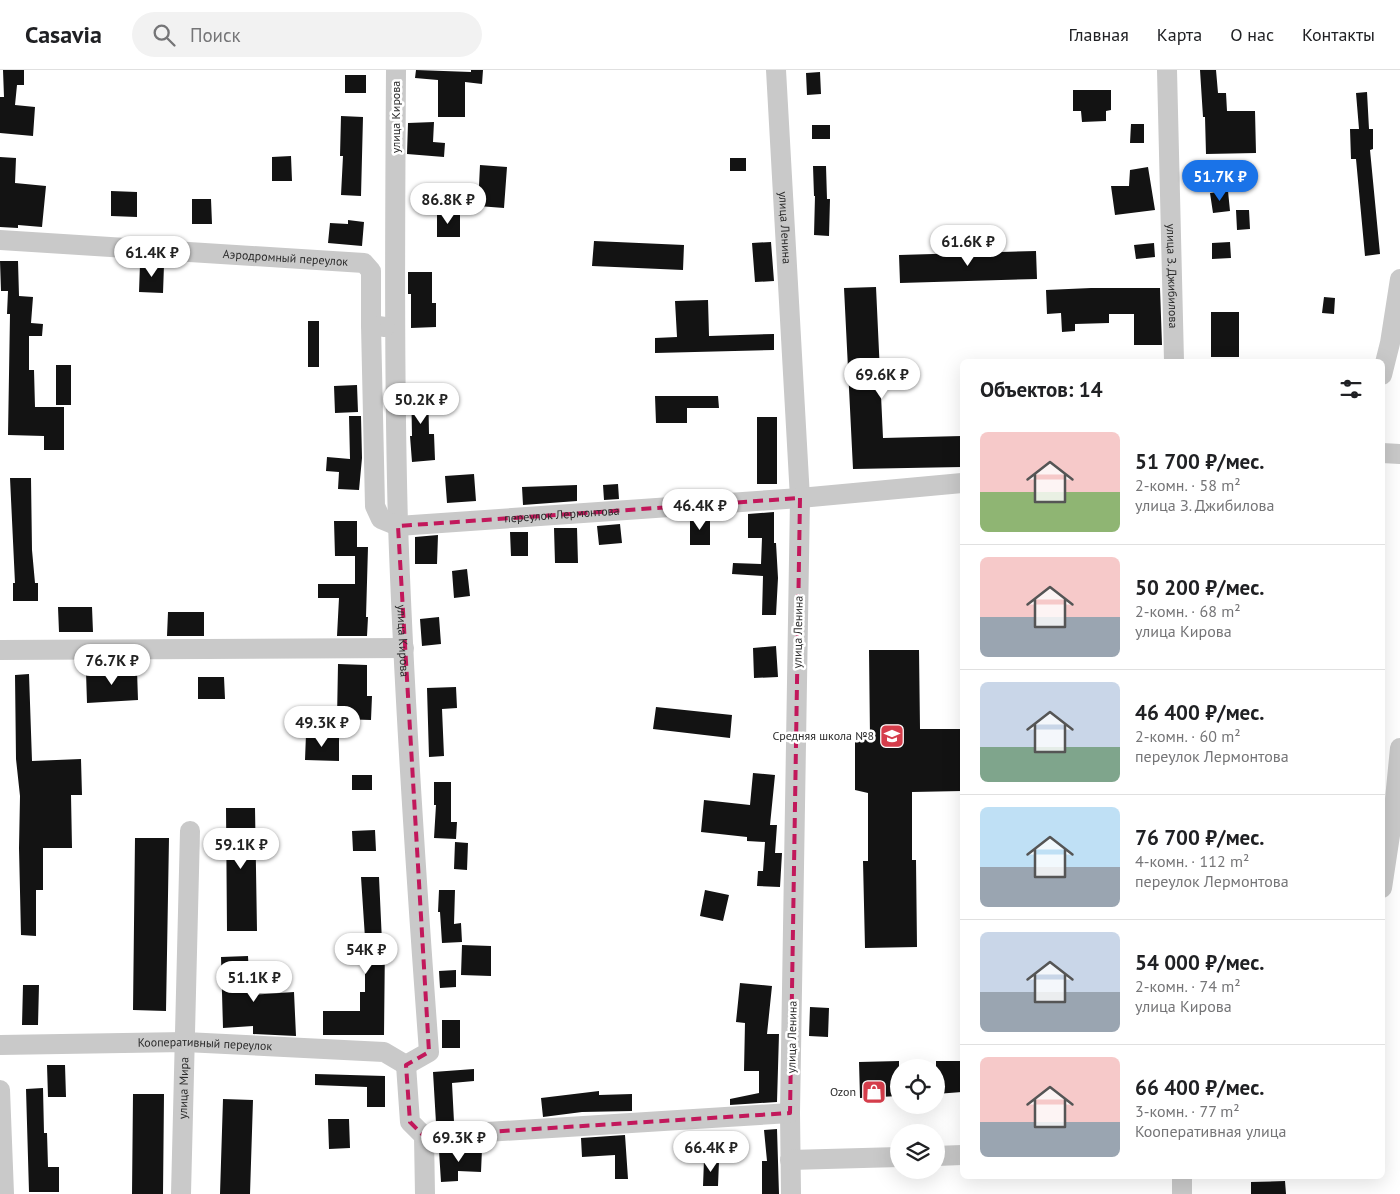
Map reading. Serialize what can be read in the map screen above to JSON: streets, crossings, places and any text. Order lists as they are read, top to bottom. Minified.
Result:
{"streets":{"street":["улица Кирова","улица Ленина","Аэродромный переулок","улица З. Джибилова","переулок Лермонтова","Кооперативный переулок","улица Мира"]},"crossings":[["улица Кирова","Аэродромный переулок"],["улица Кирова","переулок Лермонтова"],["улица Кирова","Кооперативный переулок"],["улица Ленина","переулок Лермонтова"],["Аэродромный переулок","переулок Лермонтова"],["Кооперативный переулок","улица Мира"]],"places":{"school or university":["Средняя школа №8"],"shop":["Ozon"]},"page":{"header":"Casavia","search":"Поиск","nav":["Главная","Карта","О нас","Контакты"],"price":["51.7K ₽","86.8K ₽","61.6K ₽","61.4K ₽","69.6K ₽","50.2K ₽","46.4K ₽","76.7K ₽","49.3K ₽","59.1K ₽","54K ₽","51.1K ₽","69.3K ₽","66.4K ₽"],"heading":"Объектов: 14","list":[{"name":"51 700 ₽/мес.","note":"2-комн. · 58 m² · улица З. Джибилова"},{"name":"50 200 ₽/мес.","note":"2-комн. · 68 m² · улица Кирова"},{"name":"46 400 ₽/мес.","note":"2-комн. · 60 m² · переулок Лермонтова"},{"name":"76 700 ₽/мес.","note":"4-комн. · 112 m² · переулок Лермонтова"},{"name":"54 000 ₽/мес.","note":"2-комн. · 74 m² · улица Кирова"},{"name":"66 400 ₽/мес.","note":"3-комн. · 77 m² · Кооперативная улица"}]}}
